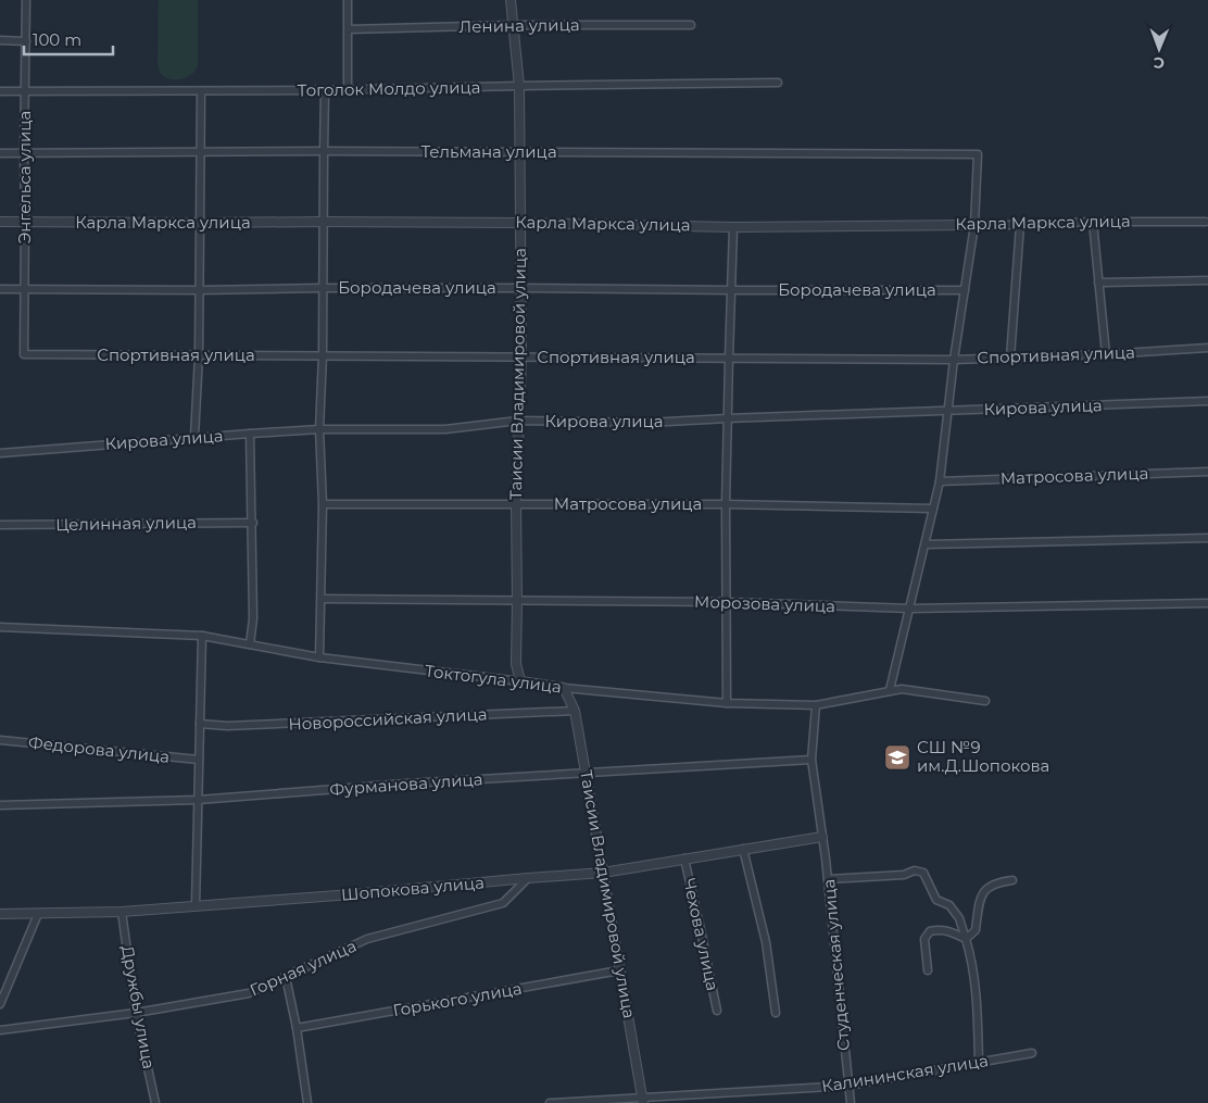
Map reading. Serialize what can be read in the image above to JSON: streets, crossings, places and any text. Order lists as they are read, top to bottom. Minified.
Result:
{"streets":{"street":["Ленина улица","Тоголок Молдо улица","Тельмана улица","Энгельса улица","Карла Маркса улица","Бородачева улица","Спортивная улица","Таисии Владимировой улица","Кирова улица","Матросова улица","Целинная улица","Морозова улица","Токтогула улица","Новороссийская улица","Федорова улица","Фурманова улица","Шопокова улица","Чехова улица","Студенческая улица","Горная улица","Горького улица","Дружбы улица","Калининская улица"]},"crossings":[["Ленина улица","Таисии Владимировой улица"],["Тоголок Молдо улица","Энгельса улица"],["Тоголок Молдо улица","Таисии Владимировой улица"],["Тельмана улица","Энгельса улица"],["Тельмана улица","Карла Маркса улица"],["Тельмана улица","Таисии Владимировой улица"],["Энгельса улица","Карла Маркса улица"],["Энгельса улица","Бородачева улица"],["Энгельса улица","Спортивная улица"],["Карла Маркса улица","Таисии Владимировой улица"],["Бородачева улица","Таисии Владимировой улица"],["Спортивная улица","Таисии Владимировой улица"],["Таисии Владимировой улица","Кирова улица"],["Таисии Владимировой улица","Матросова улица"],["Таисии Владимировой улица","Морозова улица"],["Таисии Владимировой улица","Токтогула улица"],["Таисии Владимировой улица","Новороссийская улица"],["Таисии Владимировой улица","Фурманова улица"],["Таисии Владимировой улица","Шопокова улица"],["Таисии Владимировой улица","Горького улица"],["Таисии Владимировой улица","Калининская улица"],["Шопокова улица","Чехова улица"],["Шопокова улица","Студенческая улица"],["Шопокова улица","Горная улица"],["Шопокова улица","Дружбы улица"],["Студенческая улица","Калининская улица"],["Горная улица","Дружбы улица"]],"places":{"school or university":["СШ №9 им.Д.Шопокова"]},"scale_bar":"100 m","north":"bottom"}
